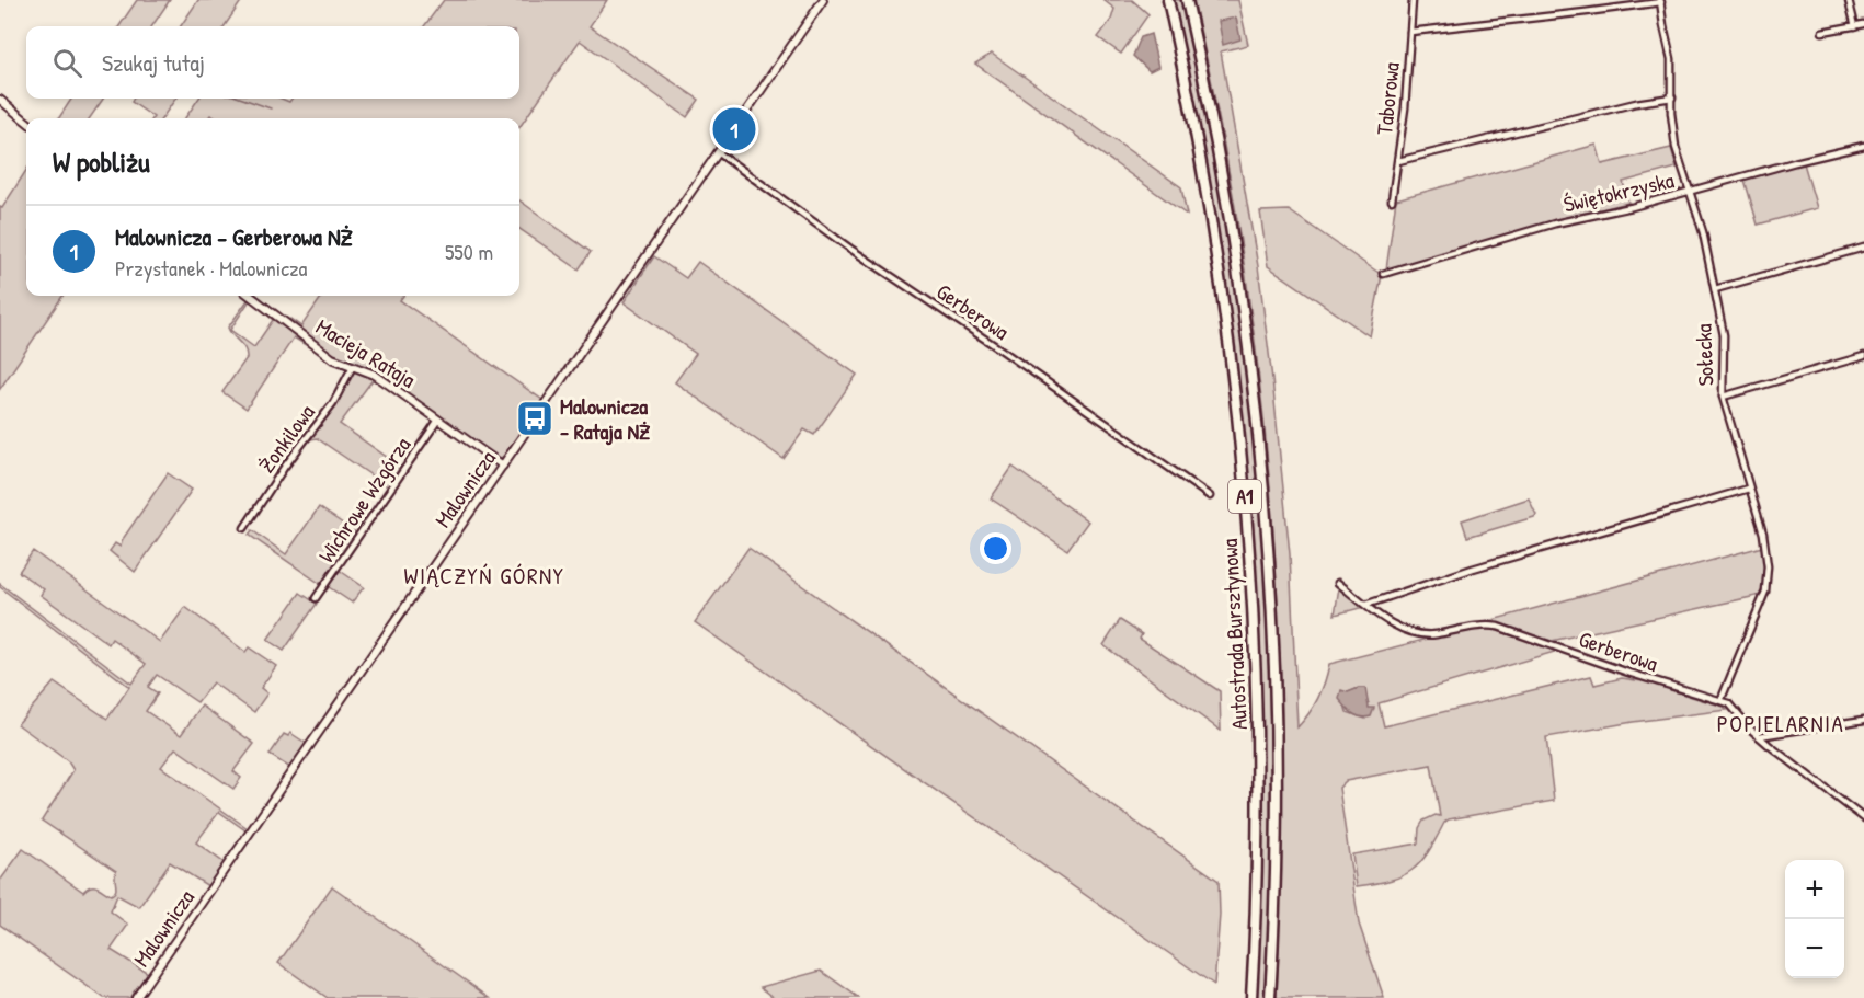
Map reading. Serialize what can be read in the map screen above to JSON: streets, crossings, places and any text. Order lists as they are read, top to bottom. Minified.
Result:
{"streets":{"highway":["A1","Autostrada Bursztynowa"],"street":["Taborowa","Świętokrzyska","Gerberowa","Macieja Rataja","Sołecka","Żonkilowa","Malownicza","Wichrowe Wzgórza"]},"crossings":[["Świętokrzyska","Sołecka"],["Gerberowa","Sołecka"],["Gerberowa","Malownicza"],["Macieja Rataja","Żonkilowa"],["Macieja Rataja","Malownicza"],["Macieja Rataja","Wichrowe Wzgórza"]],"districts":["WIĄCZYŃ GÓRNY","POPIELARNIA"],"places":{"bus stop":["Malownicza - Rataja NŻ"]},"page":{"search":"Szukaj tutaj","pins":"1","heading":"W pobliżu","list":[{"mark":"1","name":"Malownicza - Gerberowa NŻ","note":"Przystanek · Malownicza","value":"550 m"}],"map_buttons":["+","−"]}}
